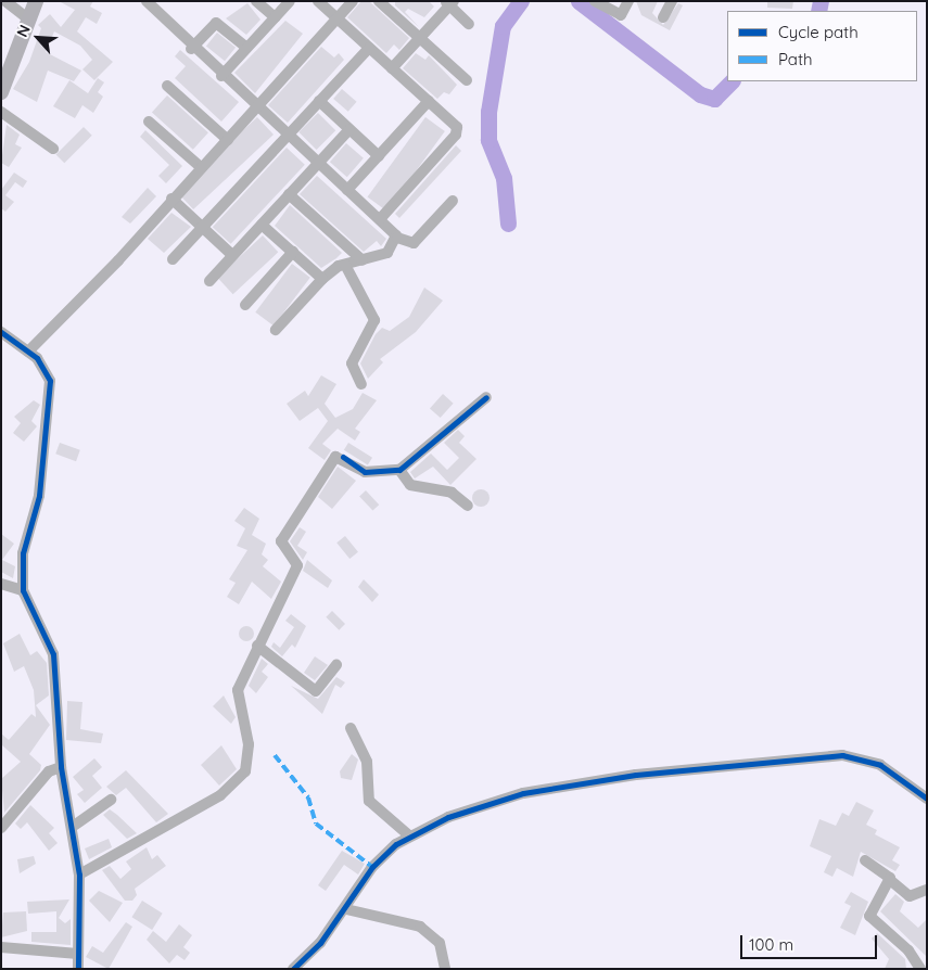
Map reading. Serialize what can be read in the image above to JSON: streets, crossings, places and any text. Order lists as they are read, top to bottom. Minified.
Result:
{"legend":["Cycle path","Path"],"scale_bar":"100 m","north":"top left"}
